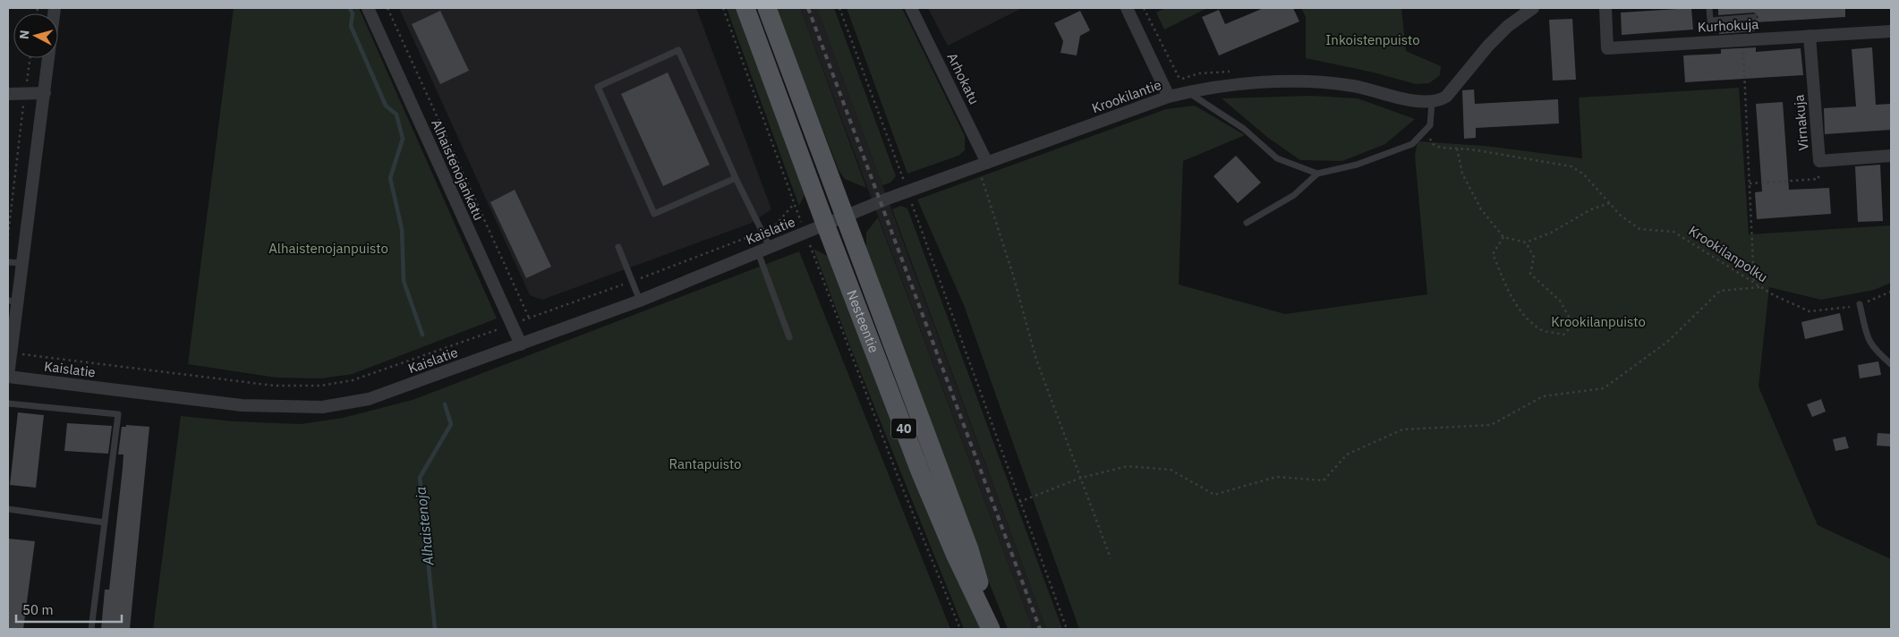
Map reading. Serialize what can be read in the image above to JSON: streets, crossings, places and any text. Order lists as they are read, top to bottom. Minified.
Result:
{"streets":{"main road":["Nesteentie","40"],"street":["Kurhokuja","Arhokatu","Krookilantie","Virnakuja","Alhaistenojankatu","Kaislatie"],"path":["Krookilanpolku"]},"crossings":[["Kurhokuja","Virnakuja"],["Arhokatu","Krookilantie"],["Krookilantie","Kaislatie"],["Krookilantie","Nesteentie"],["Alhaistenojankatu","Kaislatie"],["Kaislatie","Nesteentie"]],"water":["Alhaistenoja"],"parks":["Inkoistenpuisto","Alhaistenojanpuisto","Krookilanpuisto","Rantapuisto"],"scale_bar":"50 m","north":"left"}
